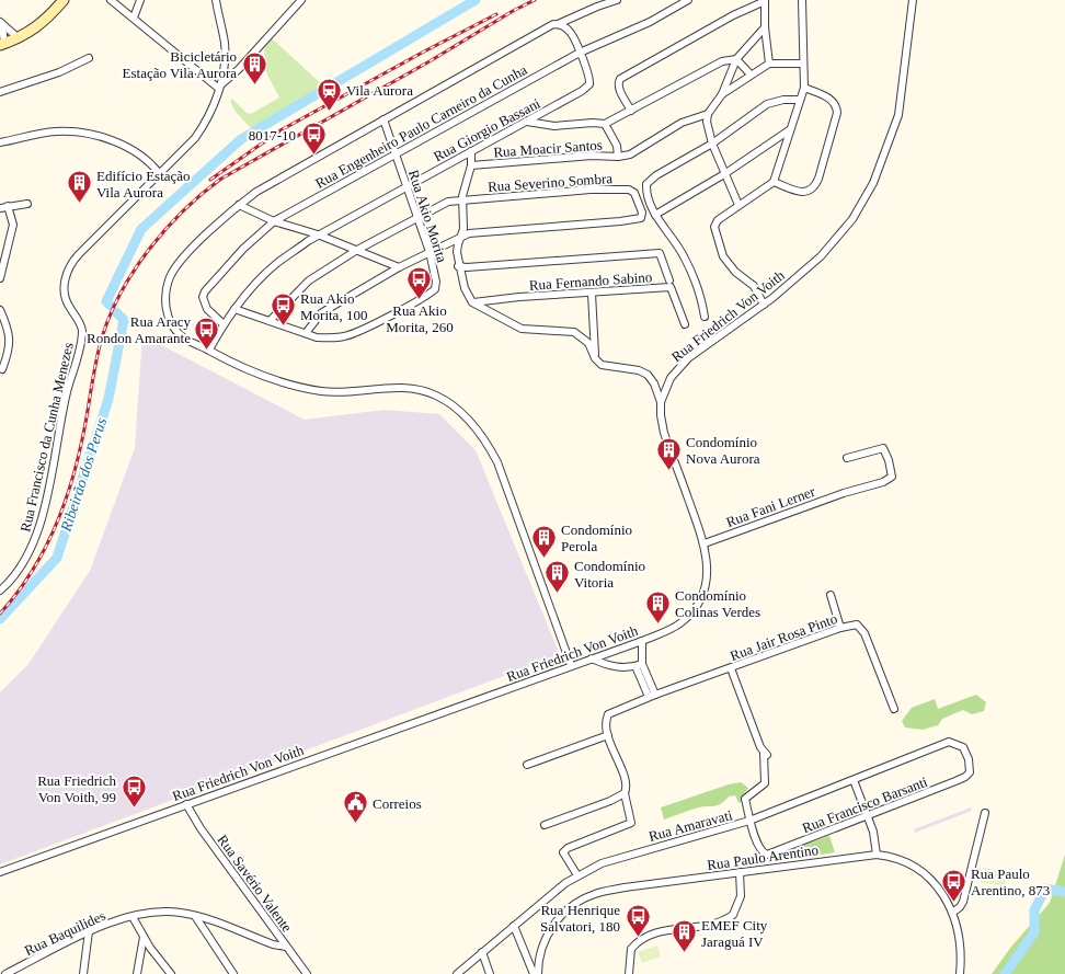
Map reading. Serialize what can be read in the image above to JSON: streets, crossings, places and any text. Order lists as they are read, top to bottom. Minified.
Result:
{"streets":{"street":["Rua Engenheiro Paulo Carneiro da Cunha","Rua Giorgio Bassani","Rua Moacir Santos","Rua Severino Sombra","Rua Akio Morita","Rua Fernando Sabino","Rua Friedrich Von Voith","Rua Francisco da Cunha Menezes","Rua Fani Lerner","Rua Jair Rosa Pinto","Rua Francisco Barsanti","Rua Amaravati","Rua Paulo Arentino","Rua Savério Valente","Rua Baquilides"]},"crossings":[["Rua Engenheiro Paulo Carneiro da Cunha","Rua Giorgio Bassani"],["Rua Engenheiro Paulo Carneiro da Cunha","Rua Akio Morita"],["Rua Giorgio Bassani","Rua Moacir Santos"],["Rua Giorgio Bassani","Rua Akio Morita"],["Rua Severino Sombra","Rua Akio Morita"],["Rua Friedrich Von Voith","Rua Fani Lerner"],["Rua Friedrich Von Voith","Rua Savério Valente"],["Rua Francisco Barsanti","Rua Amaravati"],["Rua Savério Valente","Rua Baquilides"]],"water":["Ribeirão dos Perus"],"places":{"building":["Bicicletário Estação Vila Aurora","Edifício Estação Vila Aurora","Condomínio Nova Aurora","Condomínio Perola","Condomínio Vitoria","Condomínio Colinas Verdes","EMEF City Jaraguá IV"],"station":["Vila Aurora"],"bus stop":["8017-10","Rua Akio Morita, 260","Rua Akio Morita, 100","Rua Aracy Rondon Amarante","Rua Friedrich Von Voith, 99","Rua Paulo Arentino, 873","Rua Henrique Salvatori, 180"],"public building":["Correios"]}}
